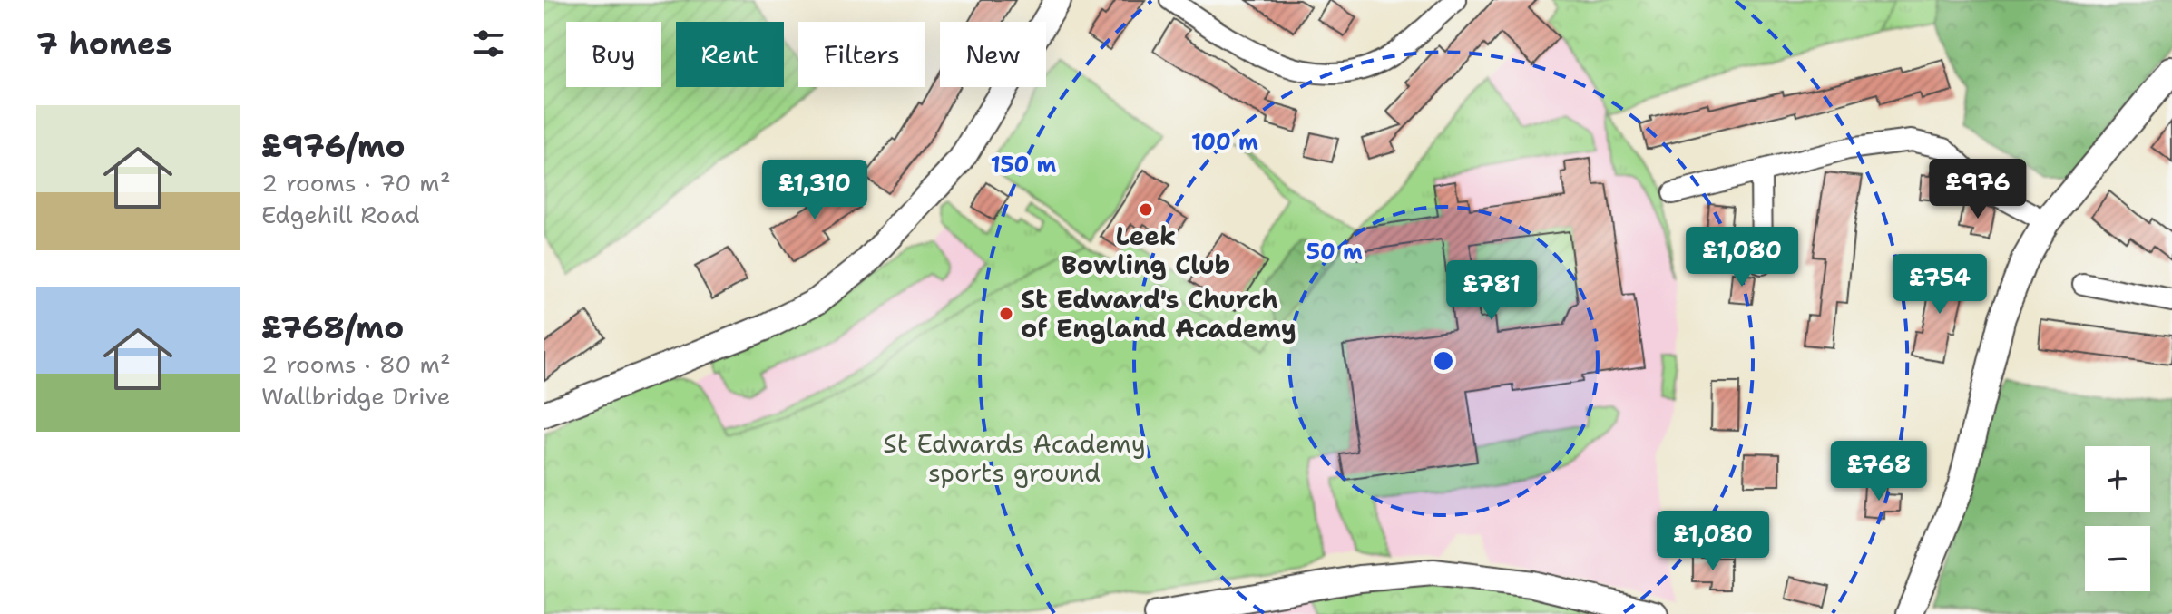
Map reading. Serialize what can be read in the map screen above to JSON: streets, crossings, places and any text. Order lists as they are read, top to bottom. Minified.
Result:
{"parks":["St Edwards Academy sports ground"],"places":["Leek Bowling Club","St Edward's Church of England Academy"],"page":{"heading":"7 homes","chip":["Buy","Rent","Filters","New"],"list":[{"name":"£976/mo","note":"2 rooms · 70 m² · Edgehill Road"},{"name":"£768/mo","note":"2 rooms · 80 m² · Wallbridge Drive"}],"price":["£976","£1,310","£1,080","£754","£781","£768","£1,080"],"map_buttons":["+","−"]},"rings":["100 m","150 m","50 m"]}
